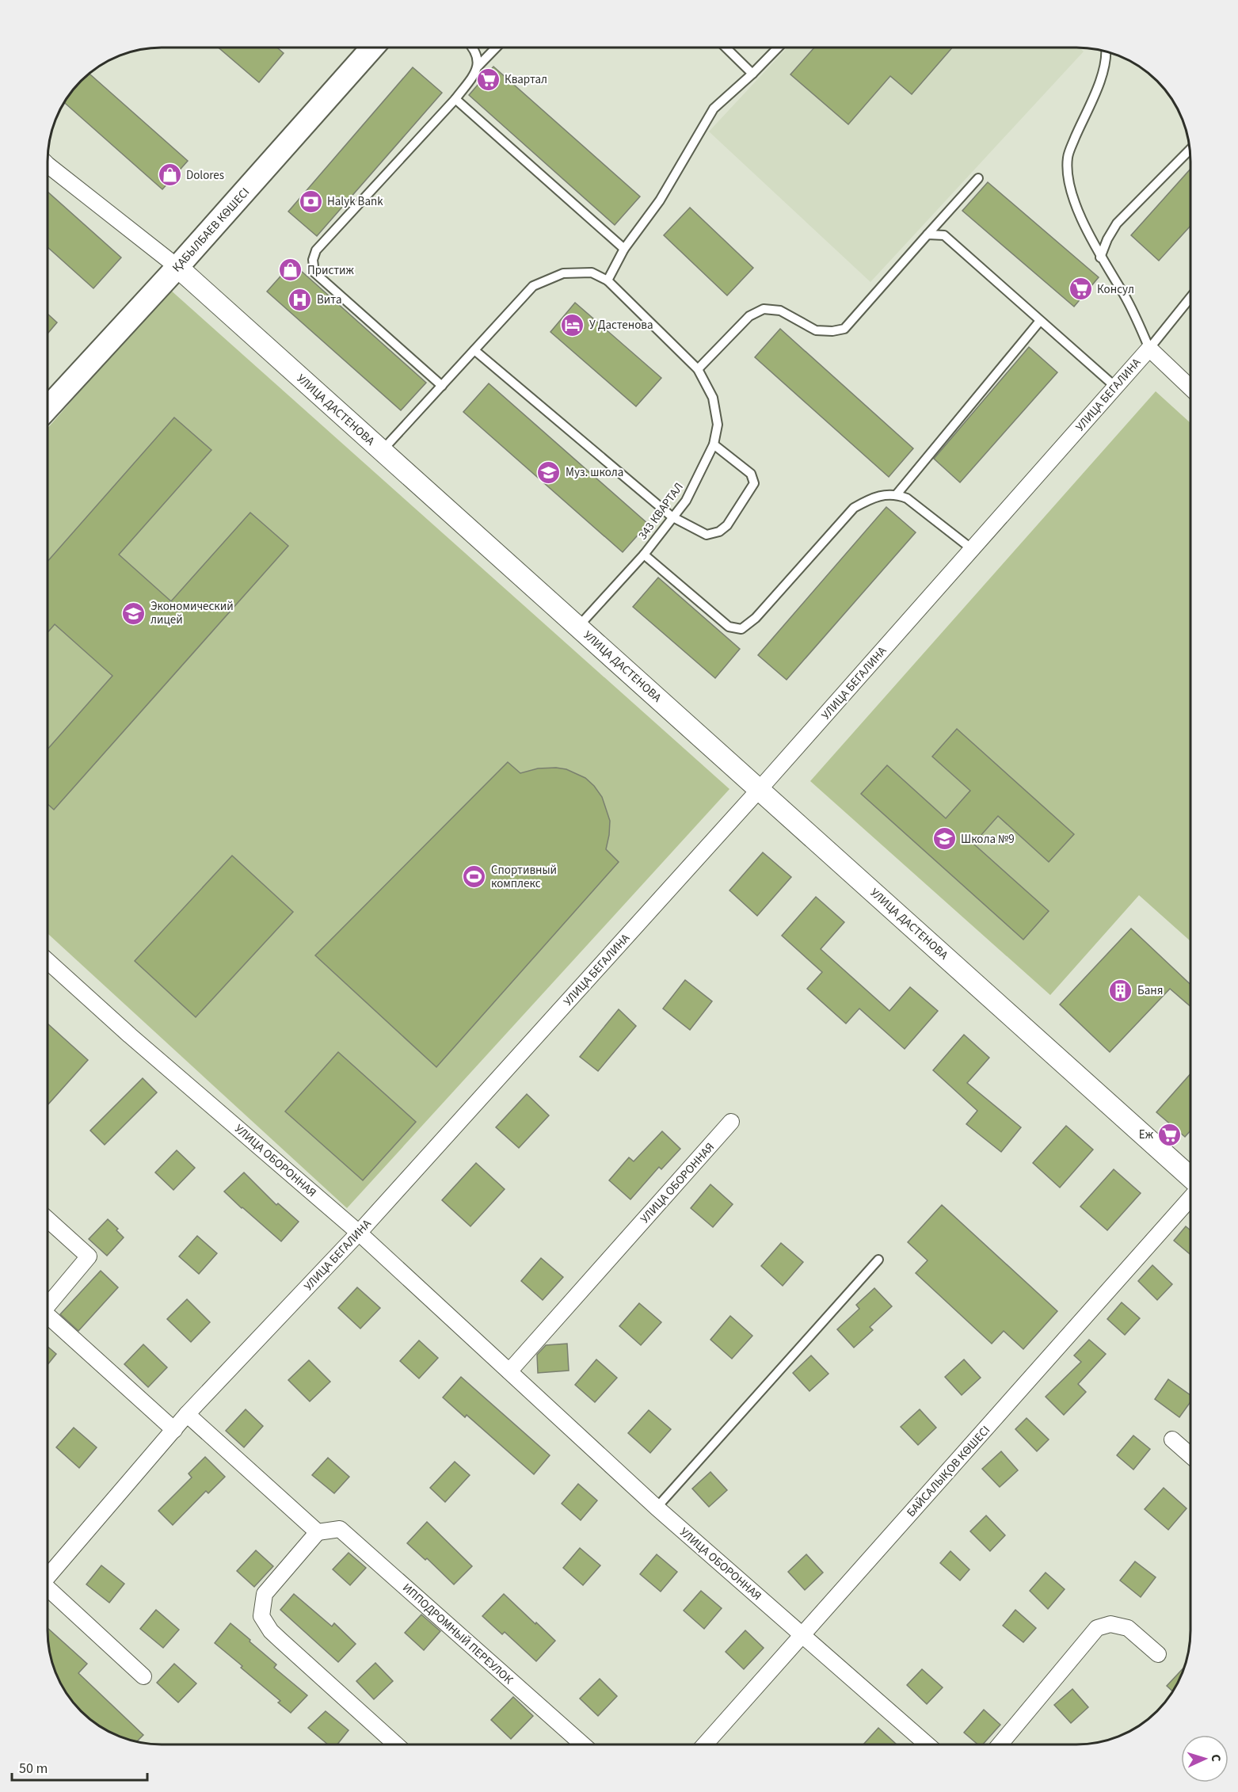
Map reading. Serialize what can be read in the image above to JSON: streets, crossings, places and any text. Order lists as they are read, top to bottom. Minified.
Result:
{"streets":{"main road":["ҚАБЫЛБАЕВ КӨШЕСІ"],"street":["УЛИЦА БЕГАЛИНА","УЛИЦА ДАСТЕНОВА","УЛИЦА ОБОРОННАЯ","БАЙСАЛЫҚОВ КӨШЕСІ","ИППОДРОМНЫЙ ПЕРЕУЛОК"],"lane":["343 КВАРТАЛ"]},"crossings":[["ҚАБЫЛБАЕВ КӨШЕСІ","УЛИЦА ДАСТЕНОВА"],["УЛИЦА БЕГАЛИНА","УЛИЦА ДАСТЕНОВА"],["УЛИЦА БЕГАЛИНА","УЛИЦА ОБОРОННАЯ"],["УЛИЦА ДАСТЕНОВА","343 КВАРТАЛ"],["УЛИЦА ОБОРОННАЯ","БАЙСАЛЫҚОВ КӨШЕСІ"]],"places":{"supermarket":["Квартал","Консул","Еж"],"shop":["Dolores","Пристиж"],"bank":["Halyk Bank"],"hospital":["Вита"],"hotel":["У Дастенова"],"school or university":["Муз. школа","Экономический лицей","Школа №9"],"sports":["Спортивный комплекс"],"building":["Баня"]},"scale_bar":"50 m","north":"right"}
